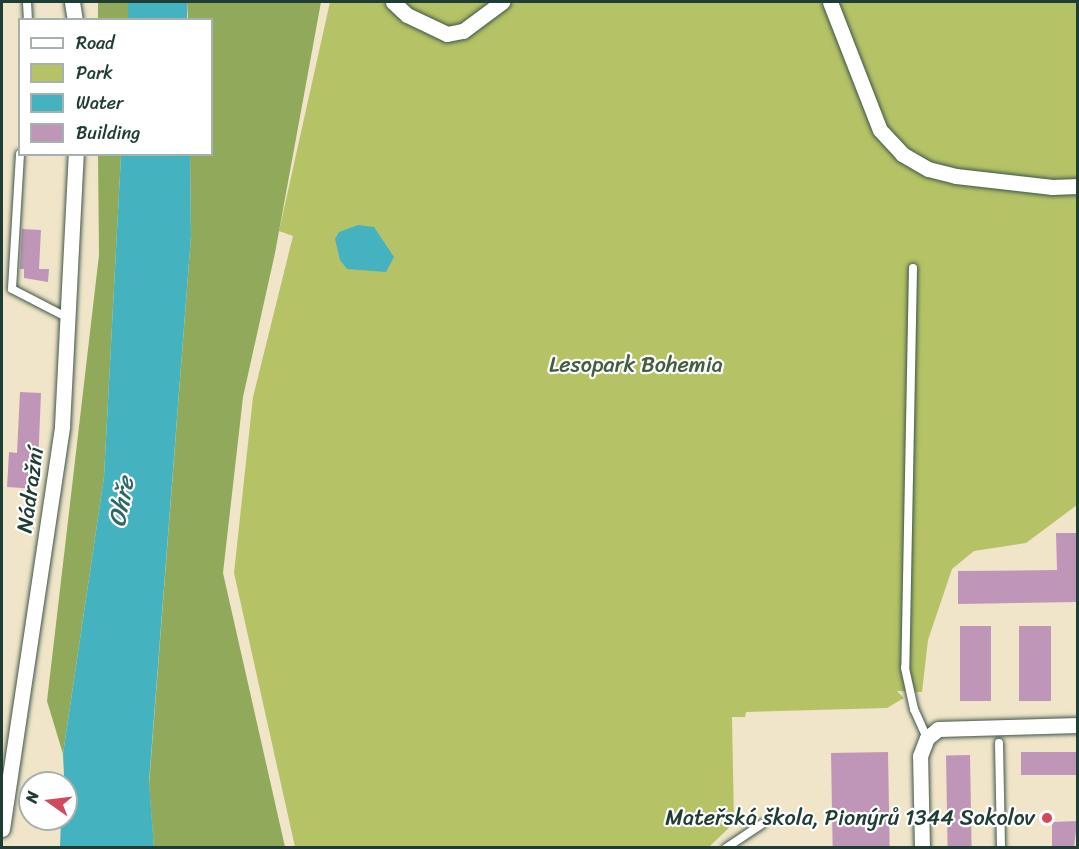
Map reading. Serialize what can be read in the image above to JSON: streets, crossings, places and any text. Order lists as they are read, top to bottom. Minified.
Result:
{"streets":{"street":["Nádražní"]},"water":["Ohře"],"parks":["Lesopark Bohemia"],"places":["Mateřská škola, Pionýrů 1344 Sokolov"],"legend":["Road","Park","Water","Building"],"north":"left"}
